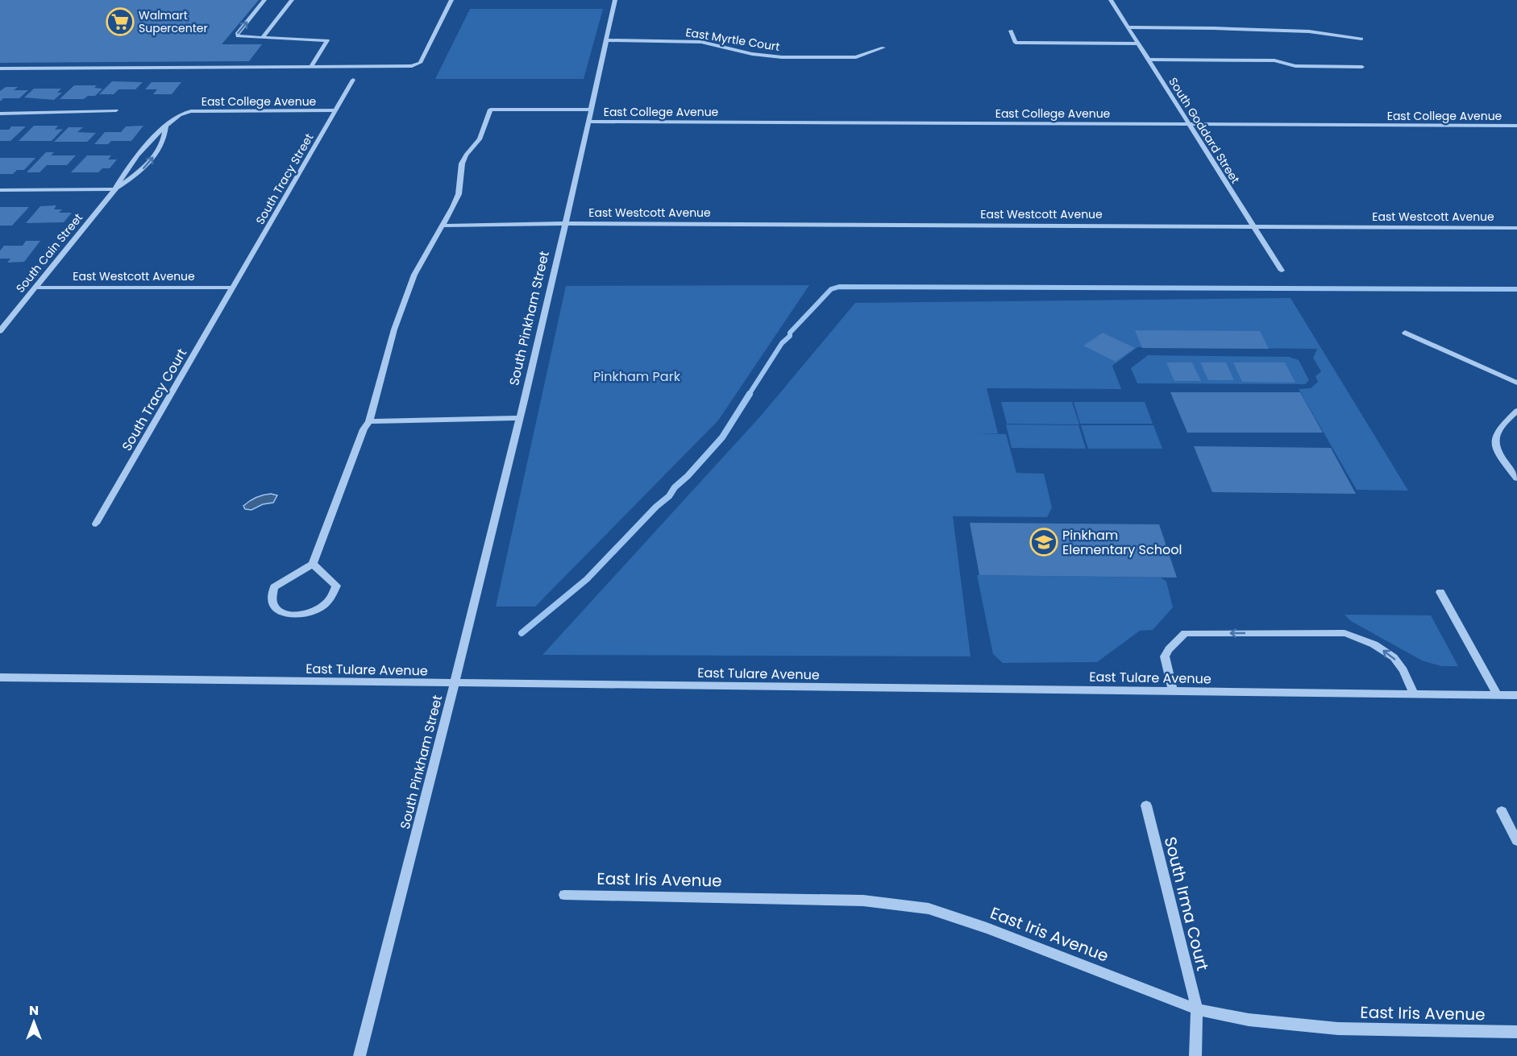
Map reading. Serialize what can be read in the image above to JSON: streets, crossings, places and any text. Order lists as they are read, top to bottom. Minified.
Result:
{"streets":{"street":["East Myrtle Court","East College Avenue","South Goddard Street","South Tracy Street","East Westcott Avenue","South Cain Street","South Pinkham Street","South Tracy Court","East Tulare Avenue","East Iris Avenue","South Irma Court"]},"crossings":[["East Myrtle Court","South Pinkham Street"],["East College Avenue","South Goddard Street"],["East College Avenue","South Tracy Street"],["East College Avenue","South Cain Street"],["East College Avenue","South Pinkham Street"],["South Goddard Street","East Westcott Avenue"],["South Tracy Street","East Westcott Avenue"],["South Tracy Street","South Tracy Court"],["East Westcott Avenue","South Cain Street"],["East Westcott Avenue","South Pinkham Street"],["East Westcott Avenue","South Tracy Court"],["South Pinkham Street","East Tulare Avenue"],["East Iris Avenue","South Irma Court"]],"parks":["Pinkham Park"],"places":{"supermarket":["Walmart Supercenter"],"school or university":["Pinkham Elementary School"]},"north":"top"}
